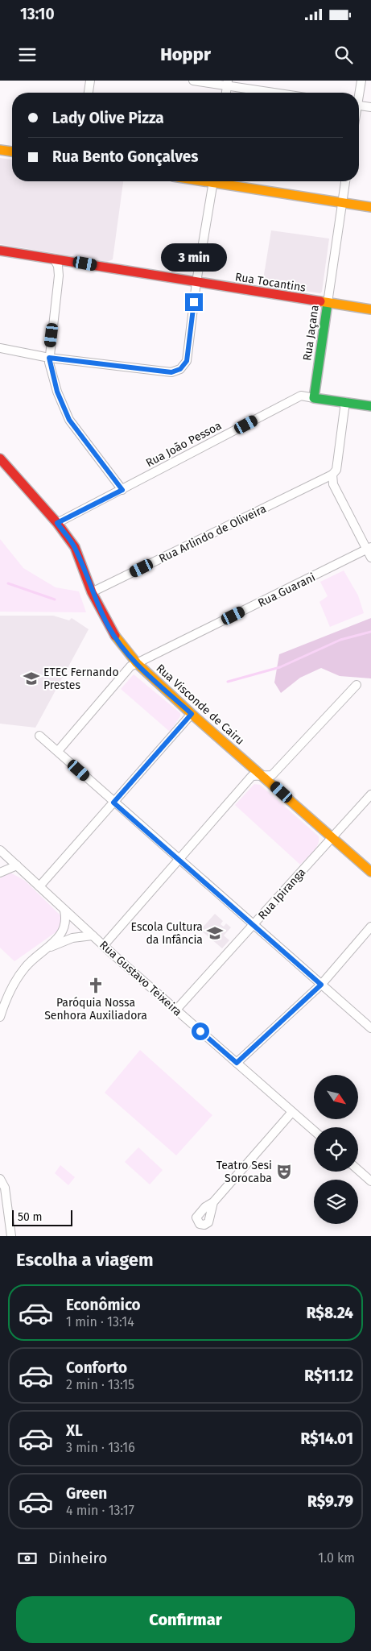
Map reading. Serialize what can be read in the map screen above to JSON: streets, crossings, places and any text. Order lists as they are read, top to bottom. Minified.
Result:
{"streets":{"main road":["Rua Tocantins","Rua Jaçana","Rua João Pessoa","Rua Visconde de Cairu"],"street":["Rua Arlindo de Oliveira","Rua Guarani","Rua Ipiranga","Rua Gustavo Teixeira"]},"crossings":[["Rua Tocantins","Rua Jaçana"],["Rua Jaçana","Rua João Pessoa"],["Rua João Pessoa","Rua Visconde de Cairu"],["Rua Arlindo de Oliveira","Rua Visconde de Cairu"],["Rua Guarani","Rua Visconde de Cairu"],["Rua Visconde de Cairu","Rua Ipiranga"],["Rua Ipiranga","Rua Gustavo Teixeira"]],"places":{"school or university":["ETEC Fernando Prestes","Escola Cultura da Infância"],"church":["Paróquia Nossa Senhora Auxiliadora"],"theatre":["Teatro Sesi Sorocaba"]},"scale_bar":"50 m","north":"bottom right","page":{"status":"13:10","header":"Hoppr","banner":["Lady Olive Pizza","Rua Bento Gonçalves"],"bubble":"3 min","scale":"50 m","heading":"Escolha a viagem","list":[{"name":"Econômico","note":"1 min · 13:14","value":"R$8.24"},{"name":"Conforto","note":"2 min · 13:15","value":"R$11.12"},{"name":"XL","note":"3 min · 13:16","value":"R$14.01"},{"name":"Green","note":"4 min · 13:17","value":"R$9.79"}],"pay":["Dinheiro","1.0 km"],"buttons":"Confirmar"}}
